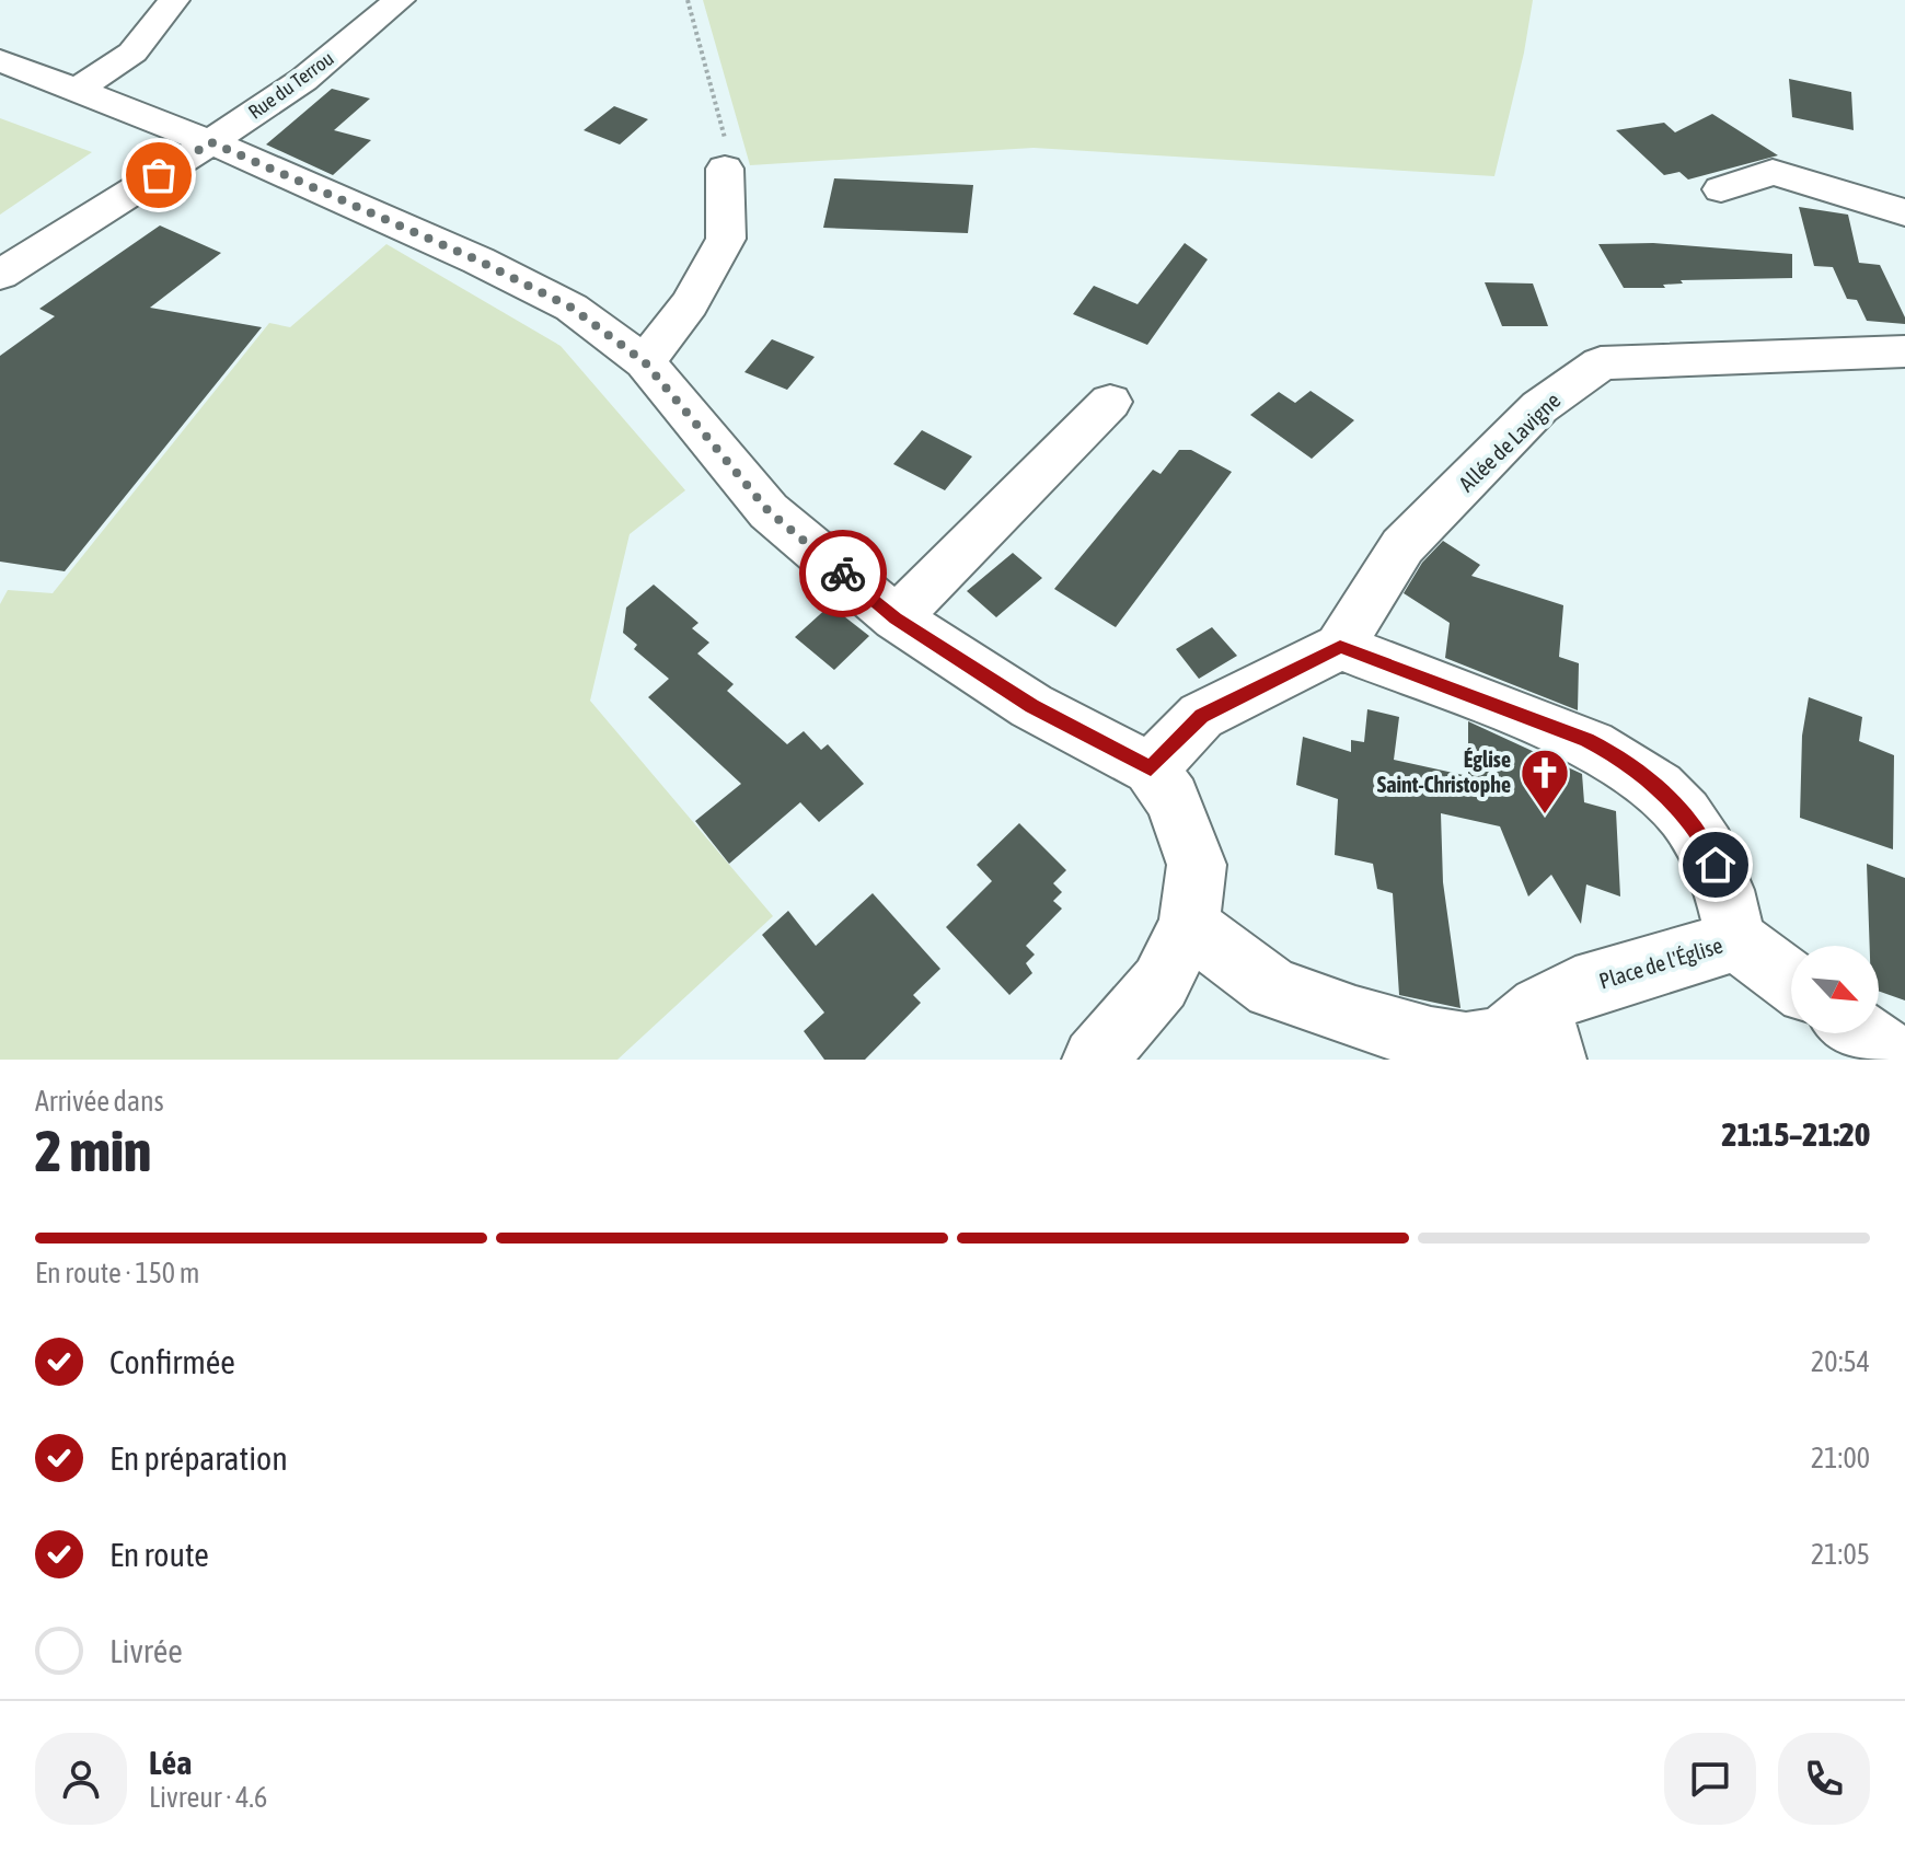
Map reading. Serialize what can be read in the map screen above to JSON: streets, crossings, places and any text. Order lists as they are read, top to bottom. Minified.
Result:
{"streets":{"street":["Rue du Terrou","Allée de Lavigne","Place de l'Église"]},"crossings":[["Allée de Lavigne","Place de l'Église"]],"places":{"church":["Église Saint-Christophe"]},"north":"bottom right","page":{"heading":["2 min","Arrivée dans","21:15–21:20"],"panel":["Léa","Livreur · 4.6"],"bar":"En route · 150 m","list":[["Confirmée","20:54"],["En préparation","21:00"],["En route","21:05"],"Livrée"]}}
